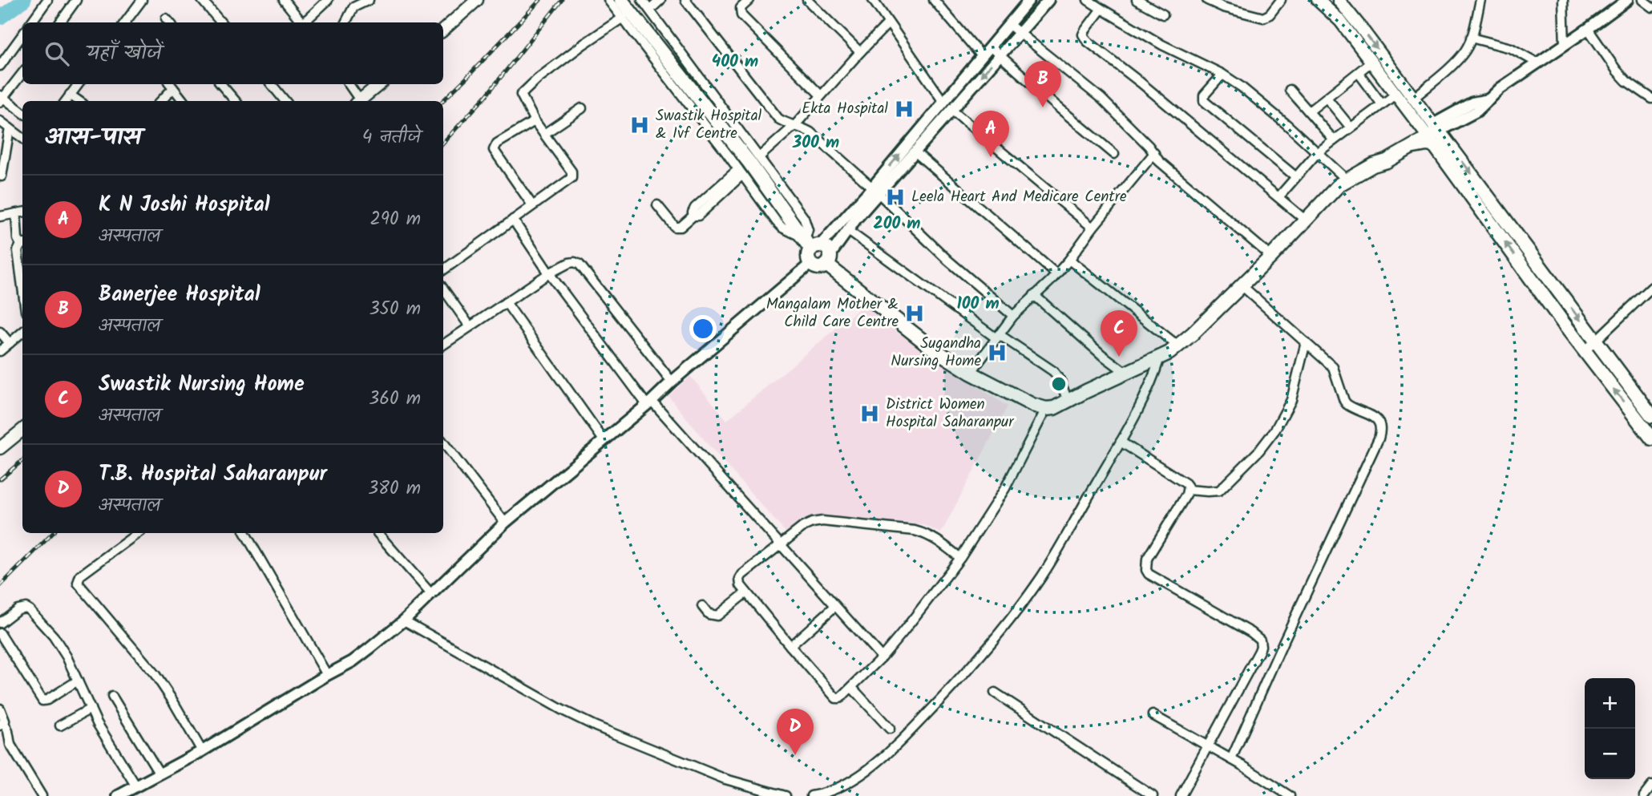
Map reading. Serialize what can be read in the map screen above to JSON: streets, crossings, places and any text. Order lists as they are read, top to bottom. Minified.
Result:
{"places":{"hospital":["Ekta Hospital","Swastik Hospital & Ivf Centre","Leela Heart And Medicare Centre","Mangalam Mother & Child Care Centre","Sugandha Nursing Home","District Women Hospital Saharanpur"]},"page":{"search":"यहाँ खोजें","pins":["B","A","C","D"],"heading":["आस-पास","4 नतीजे"],"list":[{"mark":"A","name":"K N Joshi Hospital","note":"अस्पताल","value":"290 m"},{"mark":"B","name":"Banerjee Hospital","note":"अस्पताल","value":"350 m"},{"mark":"C","name":"Swastik Nursing Home","note":"अस्पताल","value":"360 m"},{"mark":"D","name":"T.B. Hospital Saharanpur","note":"अस्पताल","value":"380 m"}],"map_buttons":["+","−"]},"rings":["400 m","300 m","200 m","100 m"]}
